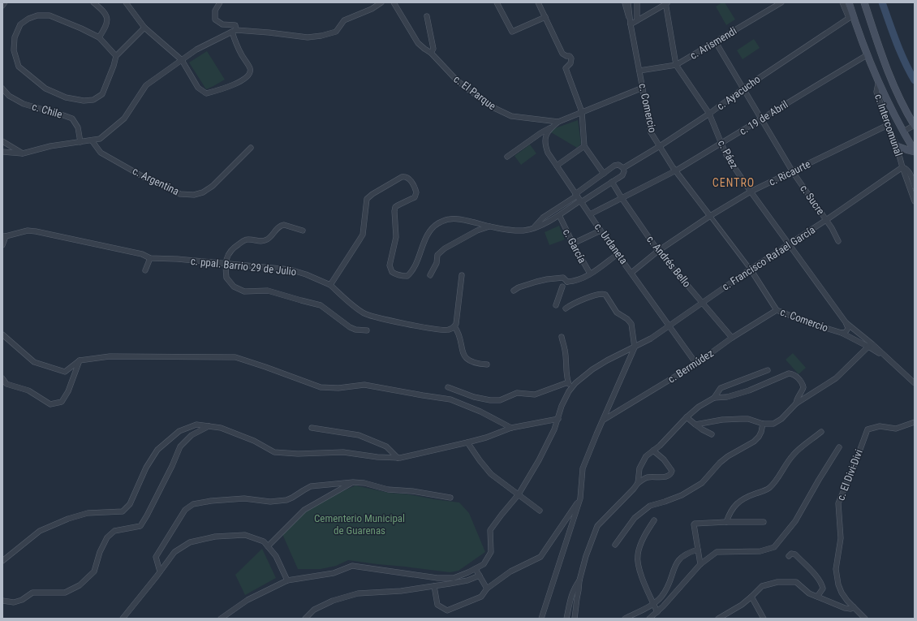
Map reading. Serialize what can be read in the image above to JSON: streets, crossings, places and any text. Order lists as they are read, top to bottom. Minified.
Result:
{"streets":{"street":["c. Arismendi","c. El Parque","c. Ayacucho","c. Comercio","c. Chile","c. 19 de Abril","c. Intercomunal","c. Páez","c. Ricaurte","c. Argentina","c. Sucre","c. Urdaneta","c. García","c. Francisco Rafael García","c. Andrés Bello","c. ppal. Barrio 29 de Julio","c. Bermúdez","c. El Divi-Divi"]},"crossings":[["c. Arismendi","c. Comercio"],["c. Arismendi","c. Páez"],["c. Arismendi","c. Sucre"],["c. El Parque","c. Comercio"],["c. Ayacucho","c. Comercio"],["c. Ayacucho","c. Páez"],["c. Ayacucho","c. Sucre"],["c. Ayacucho","c. Urdaneta"],["c. Ayacucho","c. Andrés Bello"],["c. Comercio","c. 19 de Abril"],["c. Comercio","c. Páez"],["c. Comercio","c. Ricaurte"],["c. Comercio","c. Francisco Rafael García"],["c. Comercio","c. Bermúdez"],["c. 19 de Abril","c. Páez"],["c. 19 de Abril","c. Sucre"],["c. 19 de Abril","c. Urdaneta"],["c. 19 de Abril","c. Andrés Bello"],["c. Intercomunal","c. Ricaurte"],["c. Intercomunal","c. Francisco Rafael García"],["c. Páez","c. Ricaurte"],["c. Páez","c. Francisco Rafael García"],["c. Ricaurte","c. Sucre"],["c. Ricaurte","c. Urdaneta"],["c. Ricaurte","c. Andrés Bello"],["c. Sucre","c. Francisco Rafael García"],["c. Urdaneta","c. Francisco Rafael García"],["c. Urdaneta","c. Bermúdez"],["c. Francisco Rafael García","c. Andrés Bello"],["c. Andrés Bello","c. Bermúdez"]],"districts":["CENTRO"],"parks":["Cementerio Municipal de Guarenas"]}
